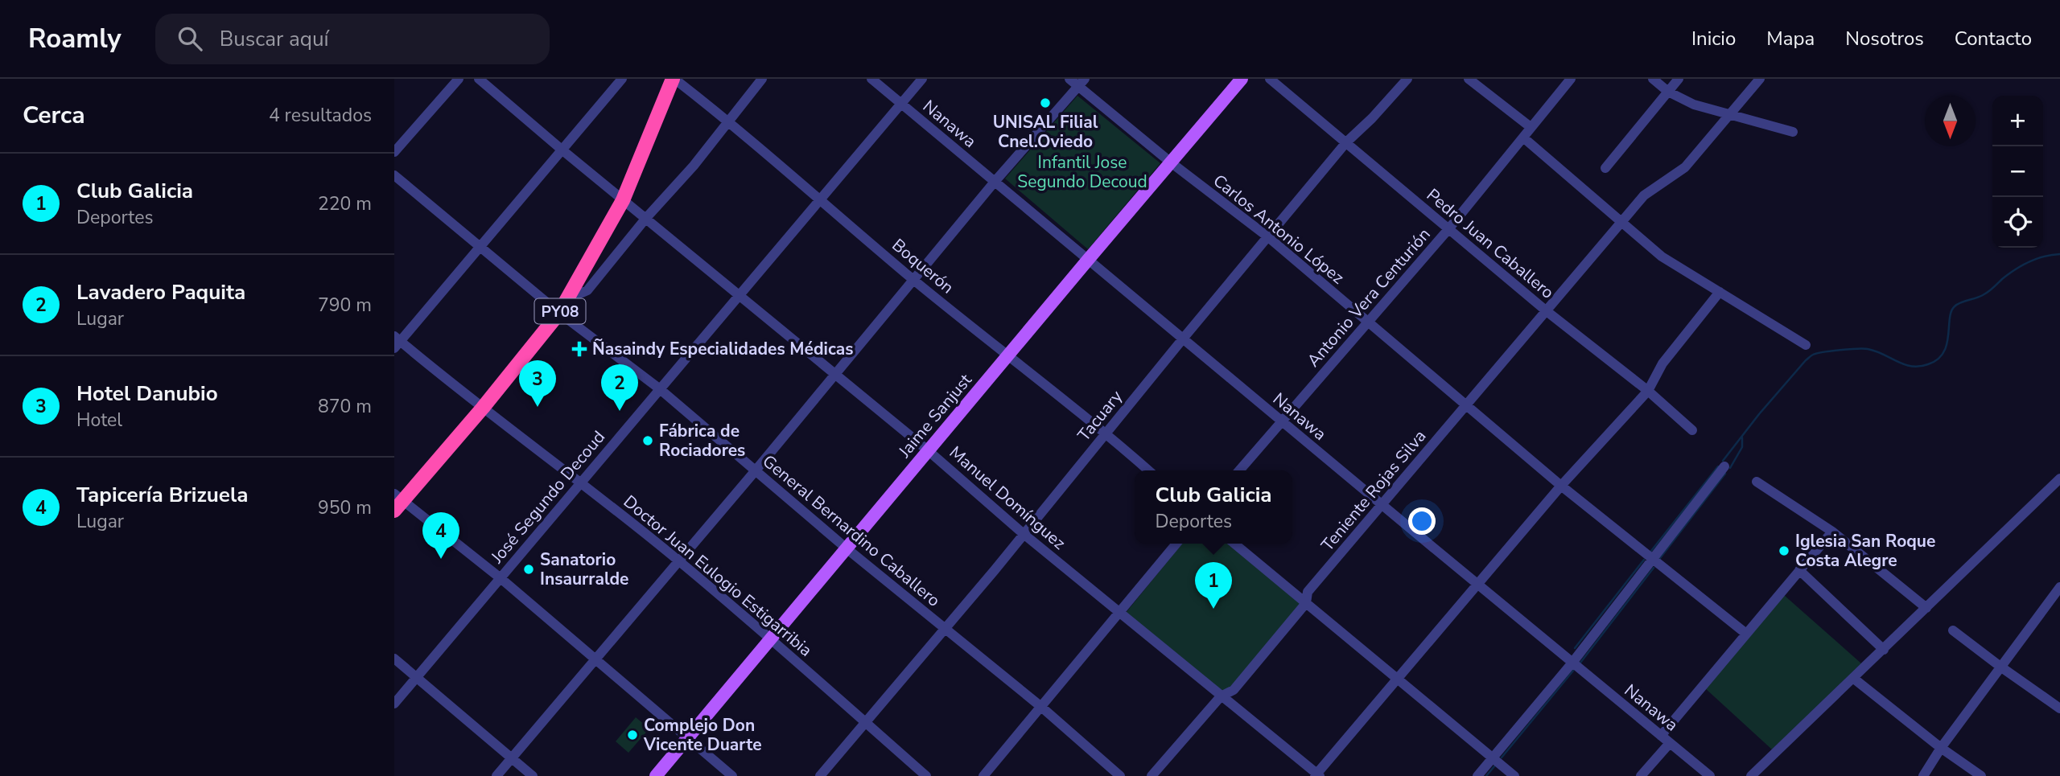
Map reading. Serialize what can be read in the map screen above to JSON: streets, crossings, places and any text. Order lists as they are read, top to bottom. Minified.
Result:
{"streets":{"highway":["PY08"],"main road":["Jaime Sanjust"],"street":["Nanawa","Carlos Antonio López","Pedro Juan Caballero","Boquerón","Antonio Vera Centurión","Tacuary","Teniente Rojas Silva","José Segundo Decoud","Manuel Domínguez","General Bernardino Caballero","Doctor Juan Eulogio Estigarribia"]},"crossings":[["Nanawa","Antonio Vera Centurión"],["Nanawa","Jaime Sanjust"],["Nanawa","Tacuary"],["Nanawa","Teniente Rojas Silva"],["Nanawa","José Segundo Decoud"],["Carlos Antonio López","Antonio Vera Centurión"],["Carlos Antonio López","Jaime Sanjust"],["Carlos Antonio López","Tacuary"],["Carlos Antonio López","Teniente Rojas Silva"],["Pedro Juan Caballero","Antonio Vera Centurión"],["Pedro Juan Caballero","Tacuary"],["Pedro Juan Caballero","Teniente Rojas Silva"],["Boquerón","PY08"],["Boquerón","Jaime Sanjust"],["Boquerón","Tacuary"],["Boquerón","José Segundo Decoud"],["PY08","Manuel Domínguez"],["PY08","General Bernardino Caballero"],["PY08","Doctor Juan Eulogio Estigarribia"],["Jaime Sanjust","Manuel Domínguez"],["Jaime Sanjust","General Bernardino Caballero"],["Jaime Sanjust","Doctor Juan Eulogio Estigarribia"],["Tacuary","Manuel Domínguez"],["Tacuary","General Bernardino Caballero"],["Tacuary","Doctor Juan Eulogio Estigarribia"],["Teniente Rojas Silva","Manuel Domínguez"],["José Segundo Decoud","Manuel Domínguez"],["José Segundo Decoud","General Bernardino Caballero"],["José Segundo Decoud","Doctor Juan Eulogio Estigarribia"]],"parks":["Infantil Jose Segundo Decoud"],"places":{"other":["UNISAL Filial Cnel.Oviedo","Fábrica de Rociadores","Iglesia San Roque Costa Alegre","Sanatorio Insaurralde","Complejo Don Vicente Duarte"],"health":["Ñasaindy Especialidades Médicas"]},"north":"bottom","page":{"header":"Roamly","search":"Buscar aquí","nav":["Inicio","Mapa","Nosotros","Contacto"],"heading":["Cerca","4 resultados"],"map_buttons":["+","−"],"list":[{"mark":"1","name":"Club Galicia","note":"Deportes","value":"220 m"},{"mark":"2","name":"Lavadero Paquita","note":"Lugar","value":"790 m"},{"mark":"3","name":"Hotel Danubio","note":"Hotel","value":"870 m"},{"mark":"4","name":"Tapicería Brizuela","note":"Lugar","value":"950 m"}],"pins":["3","2","4","1"],"popup":["Club Galicia","Deportes"]}}
